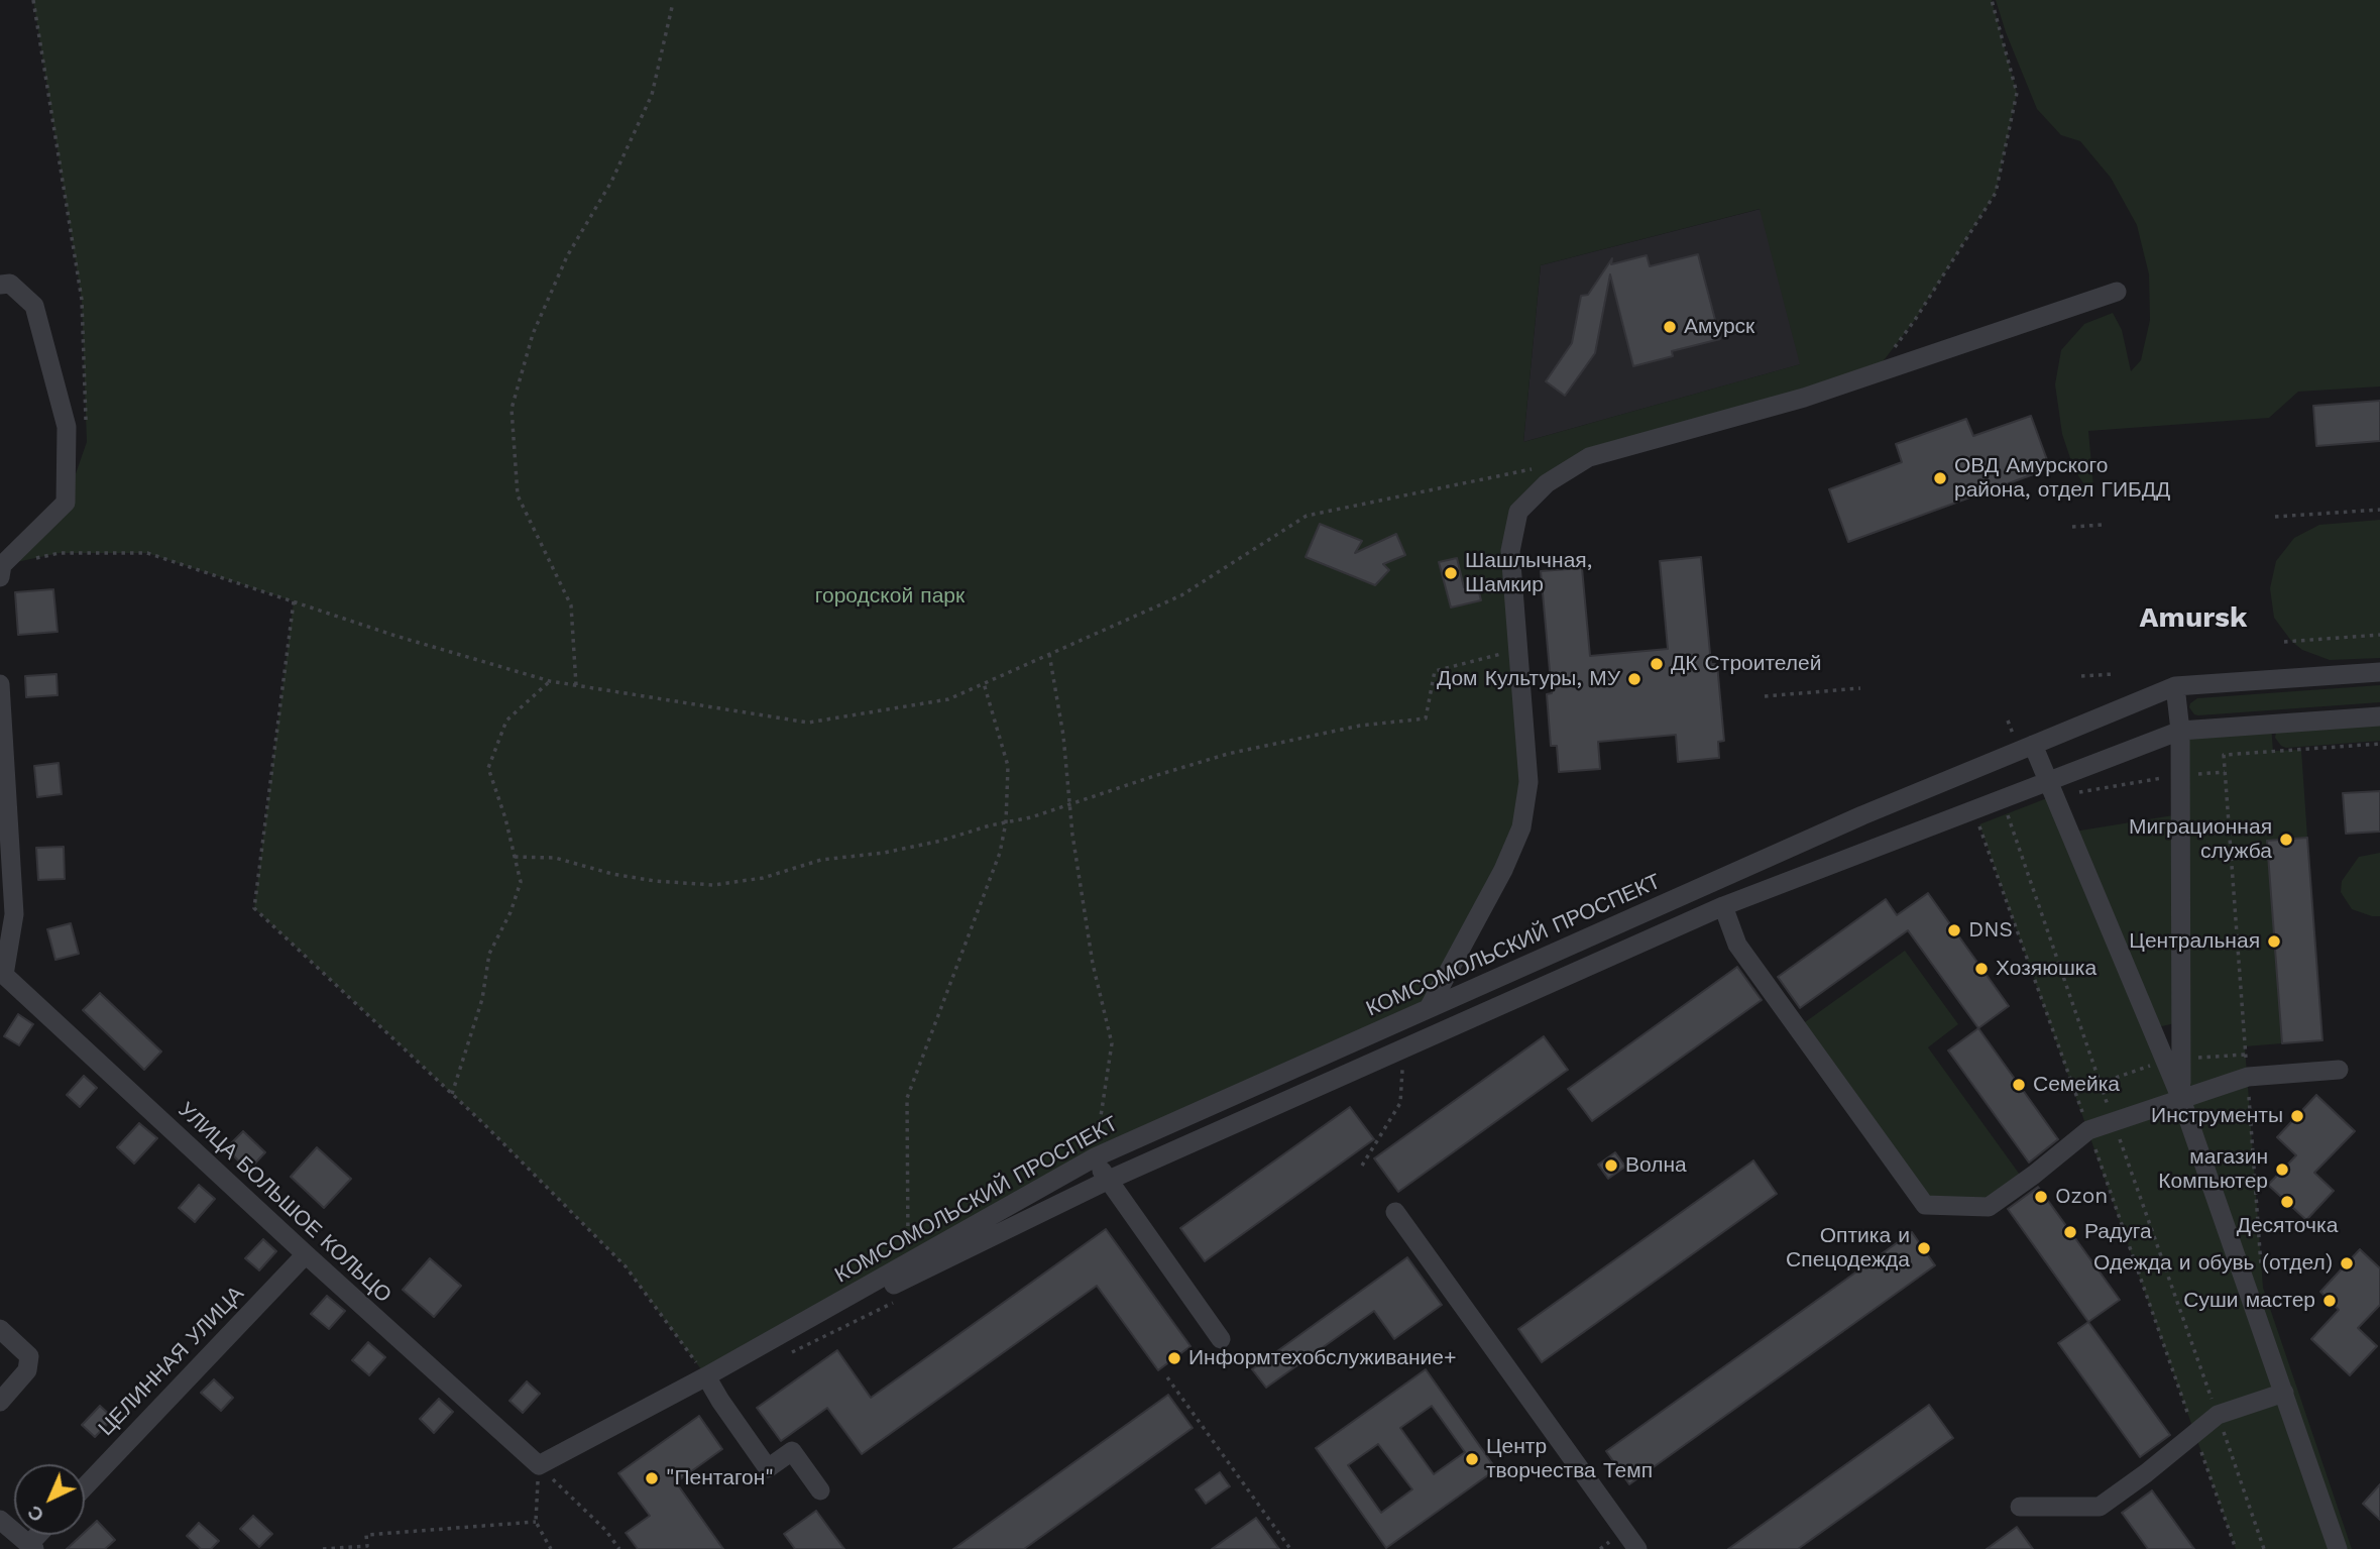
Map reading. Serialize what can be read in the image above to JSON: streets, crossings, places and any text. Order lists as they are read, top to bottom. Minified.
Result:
{"streets":{"street":["КОМСОМОЛЬСКИЙ ПРОСПЕКТ","УЛИЦА БОЛЬШОЕ КОЛЬЦО","ЦЕЛИННАЯ УЛИЦА"]},"crossings":[["КОМСОМОЛЬСКИЙ ПРОСПЕКТ","УЛИЦА БОЛЬШОЕ КОЛЬЦО"],["УЛИЦА БОЛЬШОЕ КОЛЬЦО","ЦЕЛИННАЯ УЛИЦА"]],"districts":["Amursk"],"parks":["городской парк"],"places":["Амурск","ОВД Амурского района, отдел ГИБДД","Шашлычная, Шамкир","ДК Строителей","Дом Культуры, МУ","Миграционная служба","DNS","Центральная","Хозяюшка","Семейка","Инструменты","Волна","магазин Компьютер","Ozon","Десяточка","Радуга","Оптика и Спецодежда","Одежда и обувь (отдел)","Суши мастер","Информтехобслуживание+","Центр творчества Темп","\"Пентагон\""],"north":"bottom left"}
